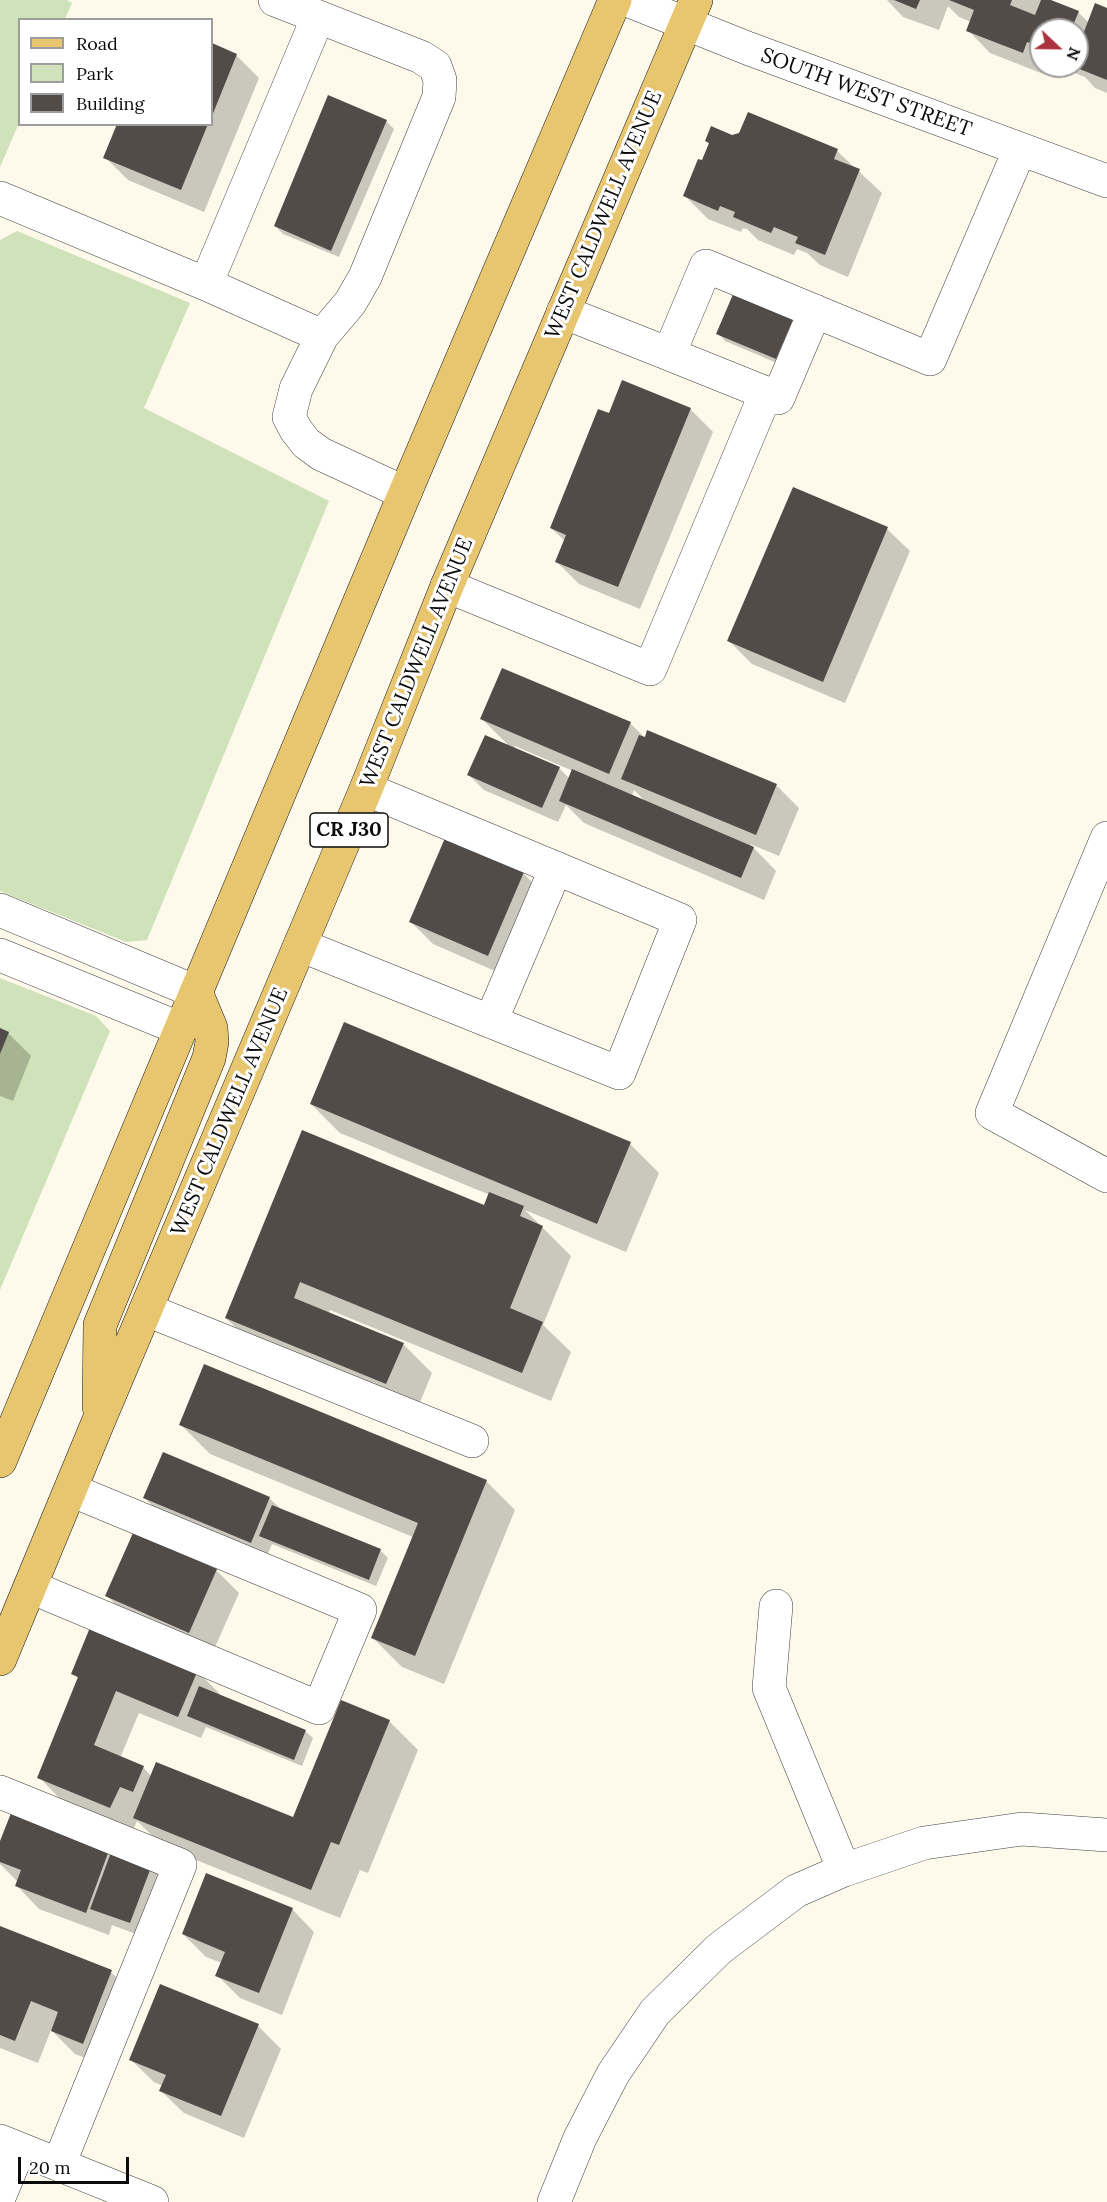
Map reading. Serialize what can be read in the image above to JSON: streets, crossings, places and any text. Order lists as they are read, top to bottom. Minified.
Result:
{"streets":{"main road":["WEST CALDWELL AVENUE","CR J30"],"street":["SOUTH WEST STREET"]},"crossings":[["SOUTH WEST STREET","WEST CALDWELL AVENUE"]],"legend":["Road","Park","Building"],"scale_bar":"20 m","north":"right"}
